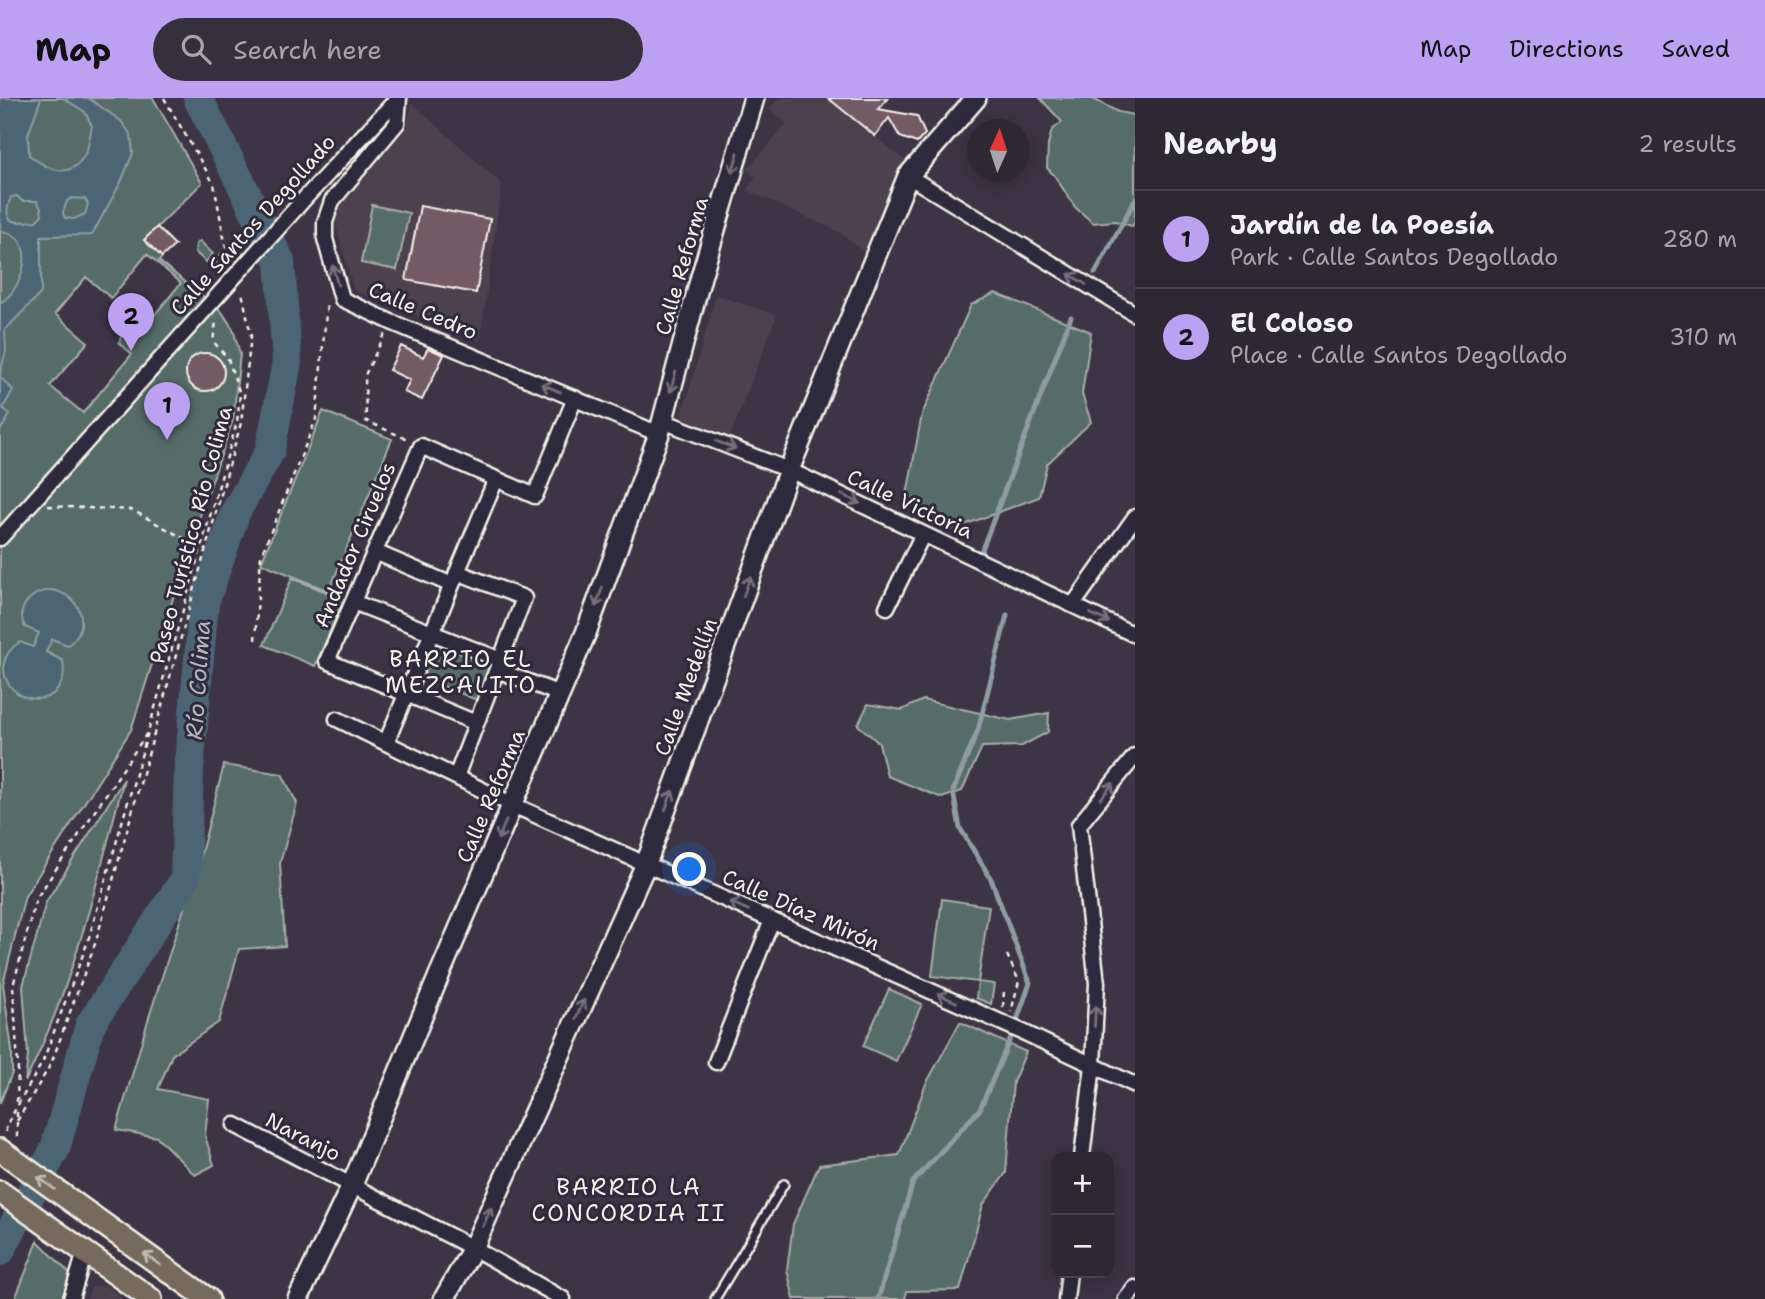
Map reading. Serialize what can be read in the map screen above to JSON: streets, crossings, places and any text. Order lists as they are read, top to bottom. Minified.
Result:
{"streets":{"street":["Calle Santos Degollado","Calle Reforma","Calle Cedro","Calle Victoria","Andador Ciruelos","Calle Medellín","Calle Díaz Mirón","Naranjo"],"path":["Paseo Turístico Río Colima"]},"crossings":[["Calle Santos Degollado","Calle Cedro"],["Calle Santos Degollado","Paseo Turístico Río Colima"],["Calle Reforma","Calle Cedro"],["Calle Reforma","Calle Victoria"],["Calle Reforma","Calle Díaz Mirón"],["Calle Reforma","Naranjo"],["Calle Cedro","Calle Victoria"],["Calle Victoria","Calle Medellín"],["Calle Medellín","Calle Díaz Mirón"],["Calle Medellín","Naranjo"]],"one_way":["Calle Reforma","Calle Victoria","Calle Medellín","Calle Díaz Mirón"],"districts":["BARRIO EL MEZCALITO","BARRIO LA CONCORDIA II"],"water":["Río Colima"],"north":"top","page":{"header":"Map","search":"Search here","nav":["Map","Directions","Saved"],"heading":["Nearby","2 results"],"list":[{"mark":"1","name":"Jardín de la Poesía","note":"Park · Calle Santos Degollado","value":"280 m"},{"mark":"2","name":"El Coloso","note":"Place · Calle Santos Degollado","value":"310 m"}],"pins":["2","1"],"map_buttons":["+","−"]}}
